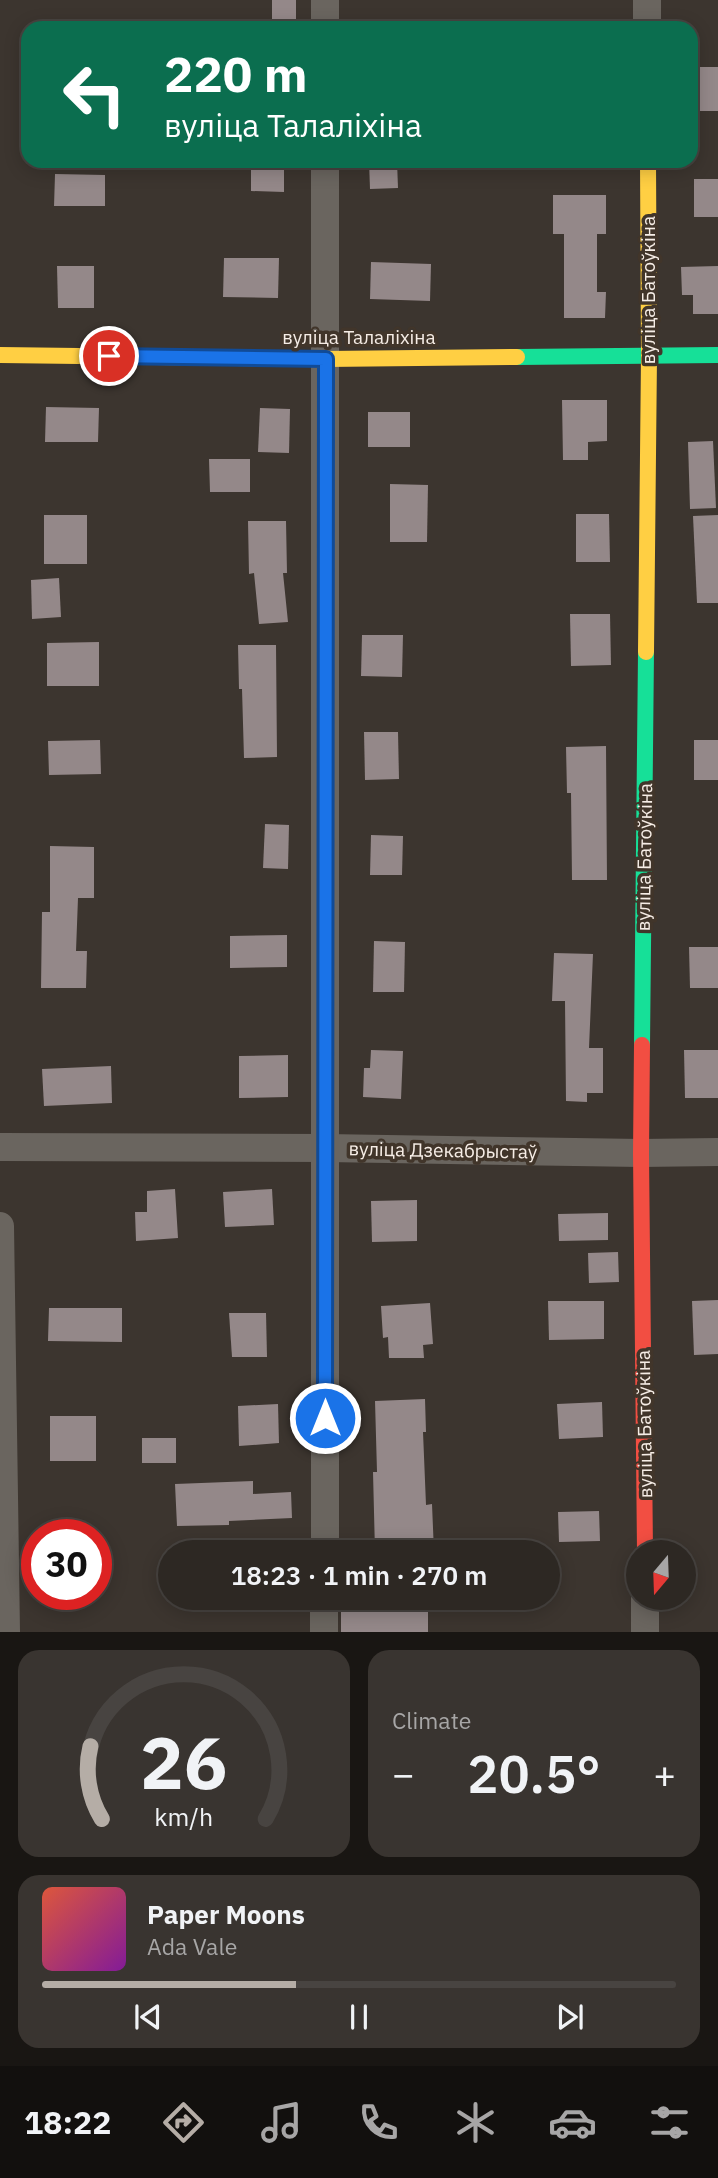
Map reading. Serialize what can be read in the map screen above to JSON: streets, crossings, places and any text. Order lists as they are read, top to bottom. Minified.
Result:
{"streets":{"street":["вуліца Батоўкіна","вуліца Талаліхіна","вуліца Дзекабрыстаў"]},"crossings":[["вуліца Батоўкіна","вуліца Талаліхіна"],["вуліца Батоўкіна","вуліца Дзекабрыстаў"]],"north":"bottom","page":{"turn":["220 m","вуліца Талаліхіна"],"limit":"30","trip":"18:23 · 1 min · 270 m","tile":"Climate","heat":["−","20.5°","+"],"song":["Paper Moons","Ada Vale"],"tabs":"18:22","gauge":["26","km/h"]}}
